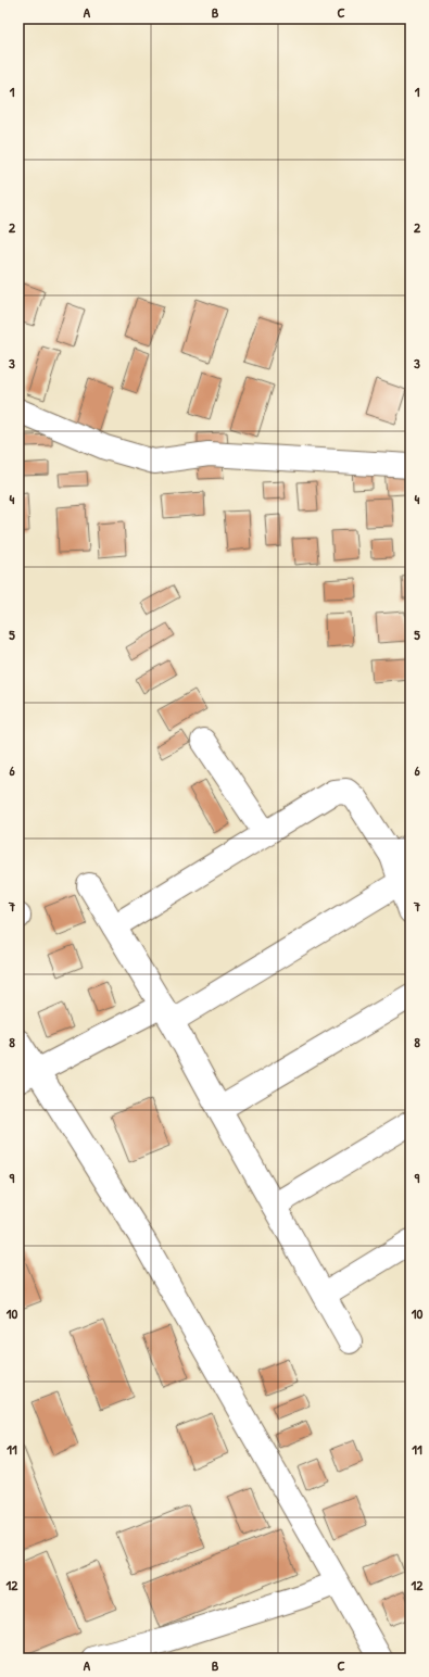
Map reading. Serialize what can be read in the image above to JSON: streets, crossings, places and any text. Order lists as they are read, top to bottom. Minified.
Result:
{"grid":{"columns":["A","B","C"],"rows":["1","2","3","4","5","6","7","8","9","10","11","12"]}}
